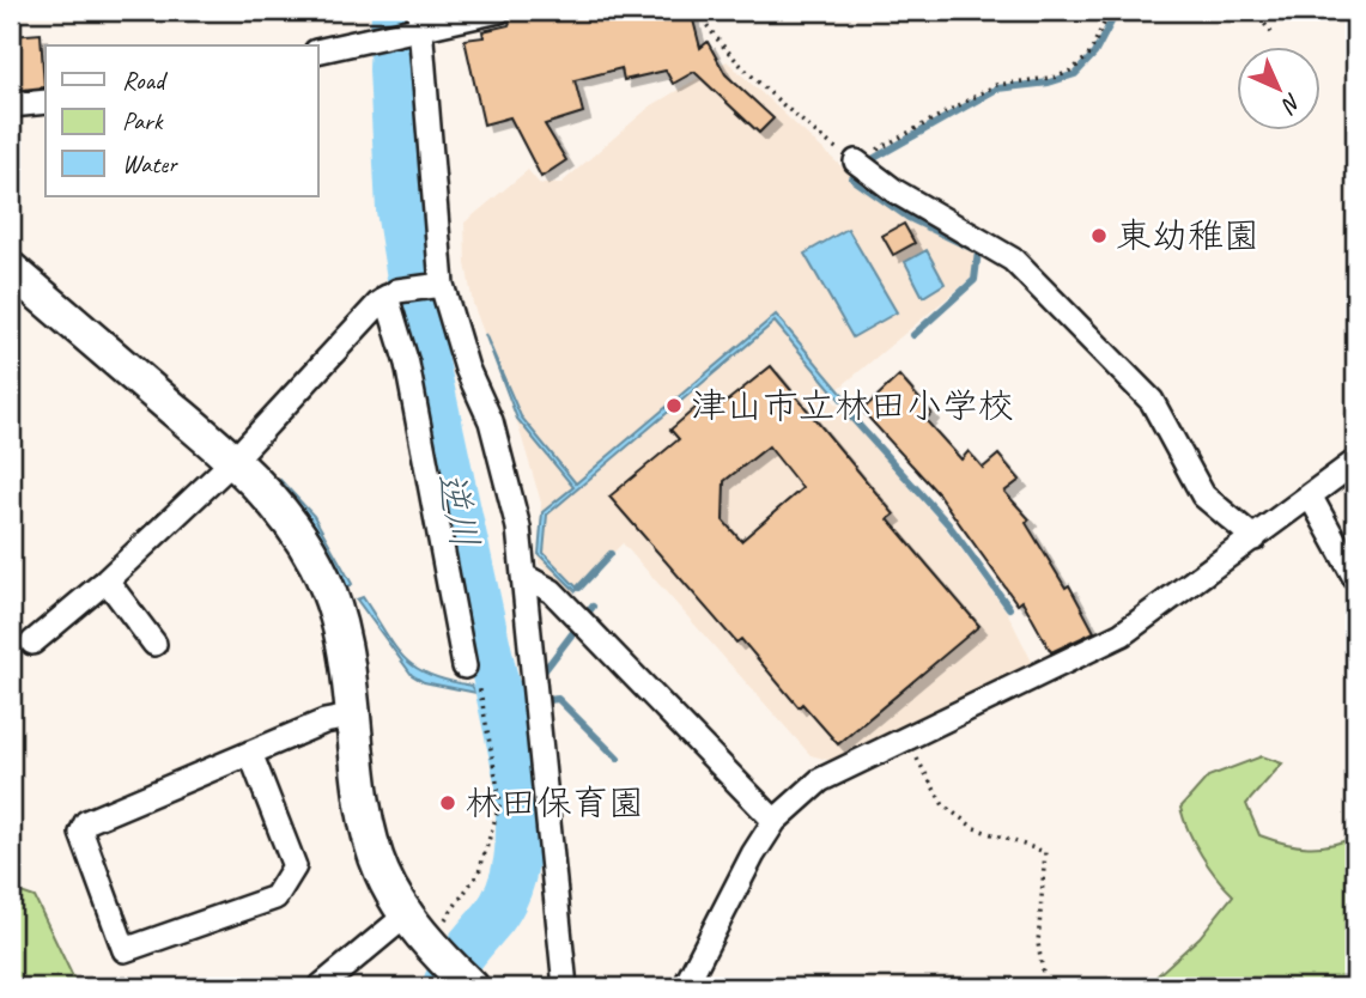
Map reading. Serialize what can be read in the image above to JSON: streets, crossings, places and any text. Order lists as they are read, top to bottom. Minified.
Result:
{"water":["逆川"],"places":["東幼稚園","津山市立林田小学校","林田保育園"],"legend":["Road","Park","Water"],"north":"bottom right"}
